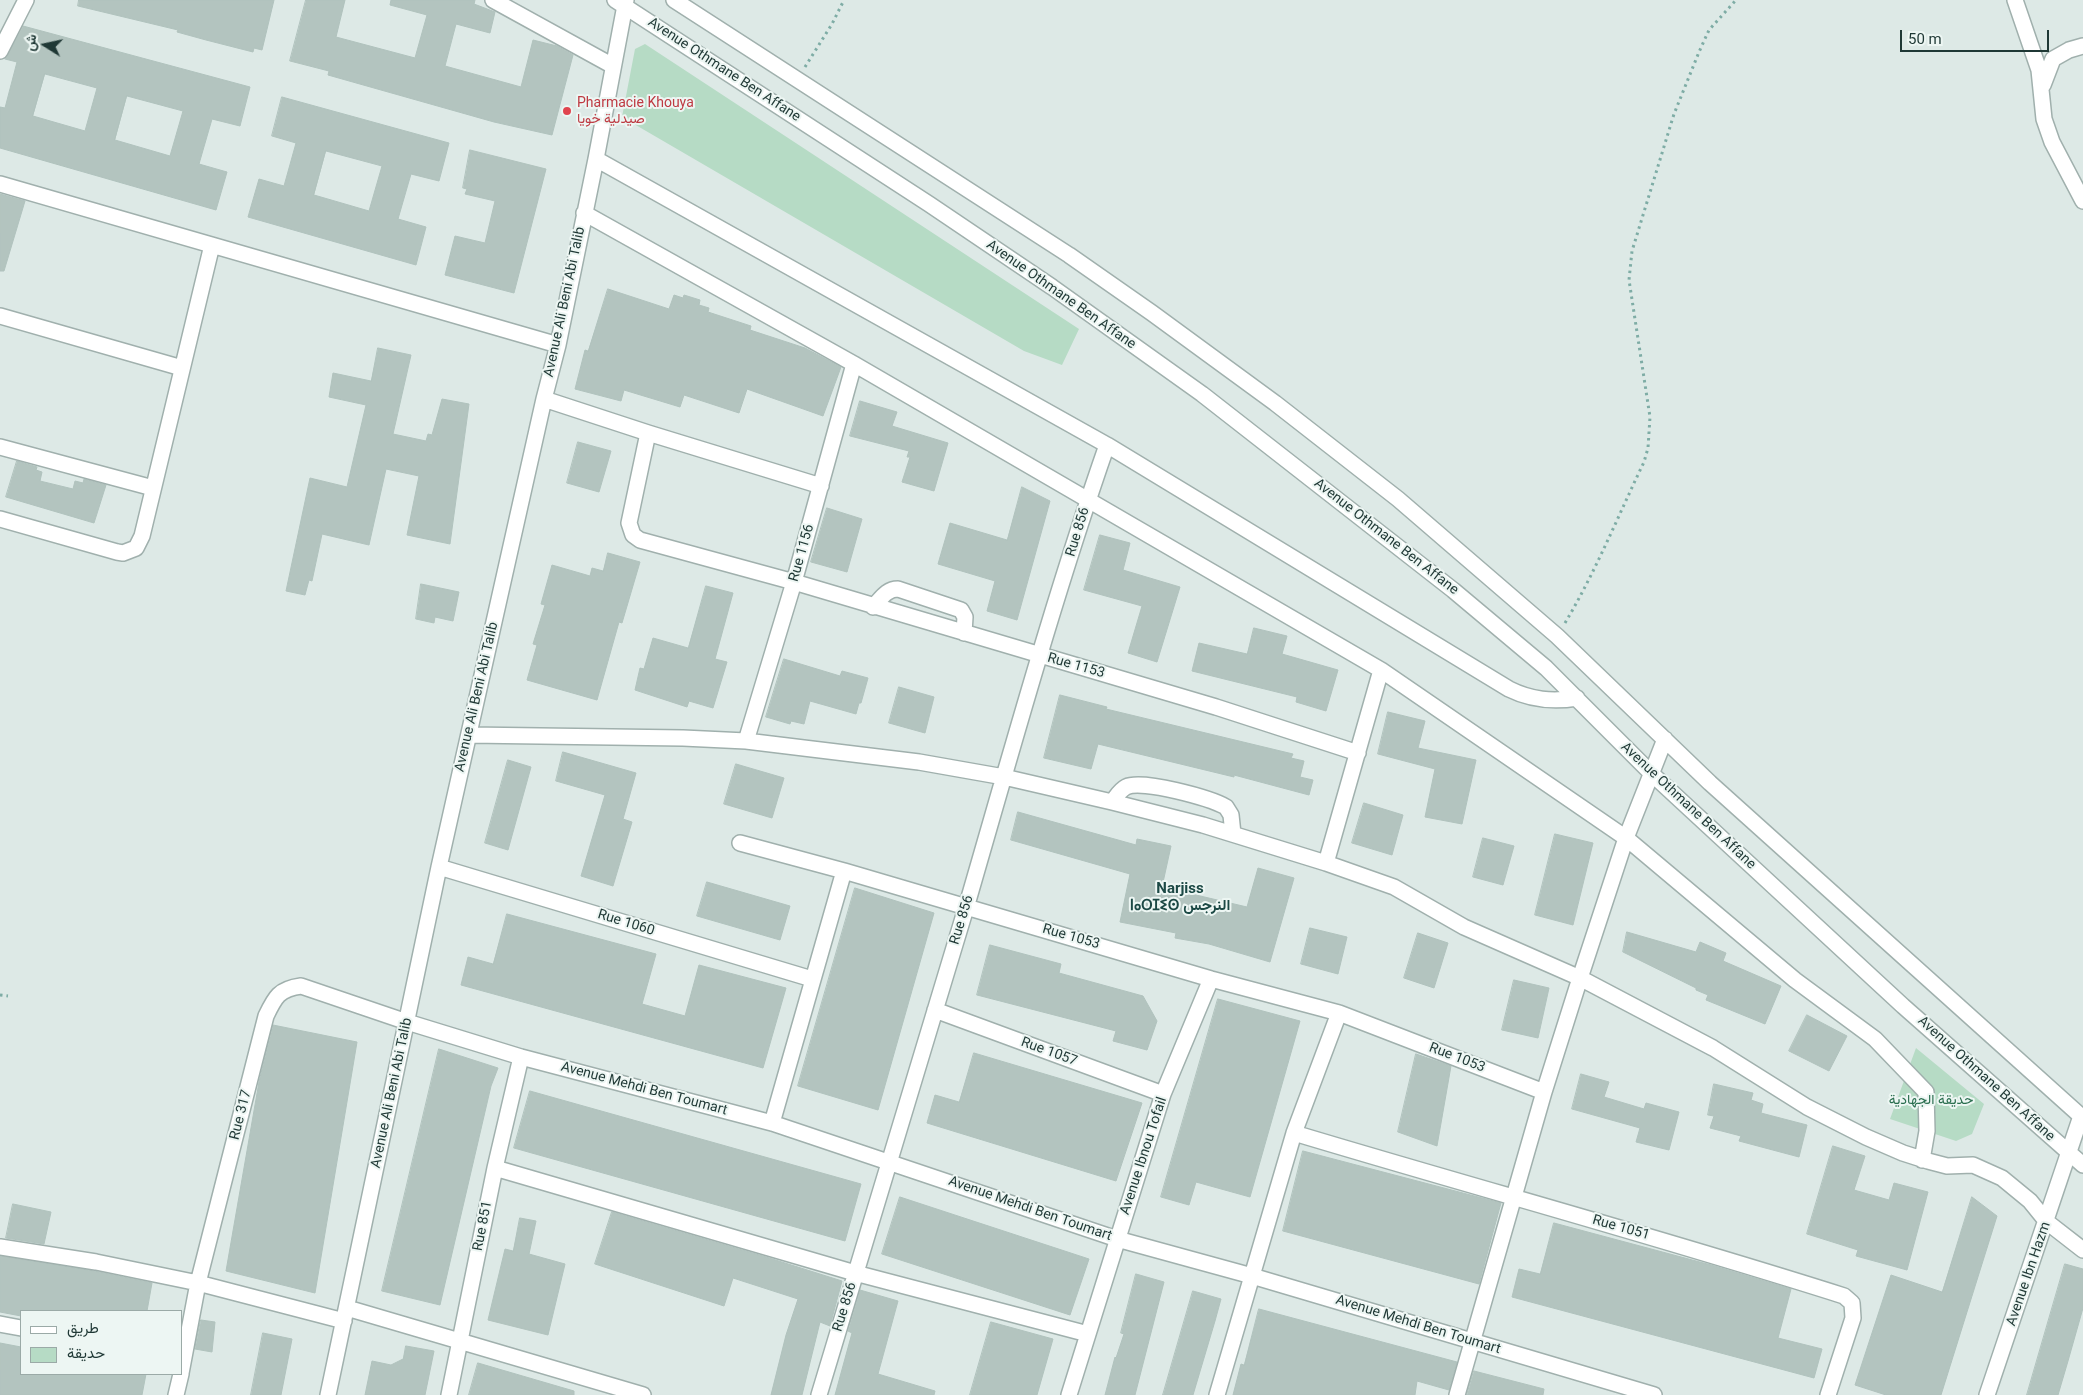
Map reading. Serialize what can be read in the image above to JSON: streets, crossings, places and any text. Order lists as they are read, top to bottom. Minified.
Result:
{"streets":{"street":["Avenue Othmane Ben Affane","Avenue Ali Beni Abi Talib","Rue 856","Rue 1156","Rue 1153","Rue 1060","Rue 1053","Rue 1057","Avenue Mehdi Ben Toumart","Rue 317","Avenue Ibnou Tofail","Rue 851","Rue 1051","Avenue Ibn Hazm"]},"crossings":[["Avenue Othmane Ben Affane","Avenue Ali Beni Abi Talib"],["Avenue Othmane Ben Affane","Avenue Ibn Hazm"],["Avenue Ali Beni Abi Talib","Rue 1060"],["Avenue Ali Beni Abi Talib","Avenue Mehdi Ben Toumart"],["Avenue Ali Beni Abi Talib","Rue 317"],["Rue 856","Rue 1153"],["Rue 856","Rue 1053"],["Rue 856","Rue 1057"],["Rue 856","Avenue Mehdi Ben Toumart"],["Rue 1156","Rue 1153"],["Rue 1053","Avenue Ibnou Tofail"],["Rue 1057","Avenue Ibnou Tofail"],["Avenue Mehdi Ben Toumart","Rue 317"],["Avenue Mehdi Ben Toumart","Avenue Ibnou Tofail"],["Avenue Mehdi Ben Toumart","Rue 851"]],"districts":["Narjiss ⵏⴰⵔⵊⵉⵙ النرجس"],"parks":["حديقة الجهادية"],"places":["Pharmacie Khouya صيدلية خويا"],"legend":["طريق","حديقة"],"scale_bar":"50 m","north":"left"}
